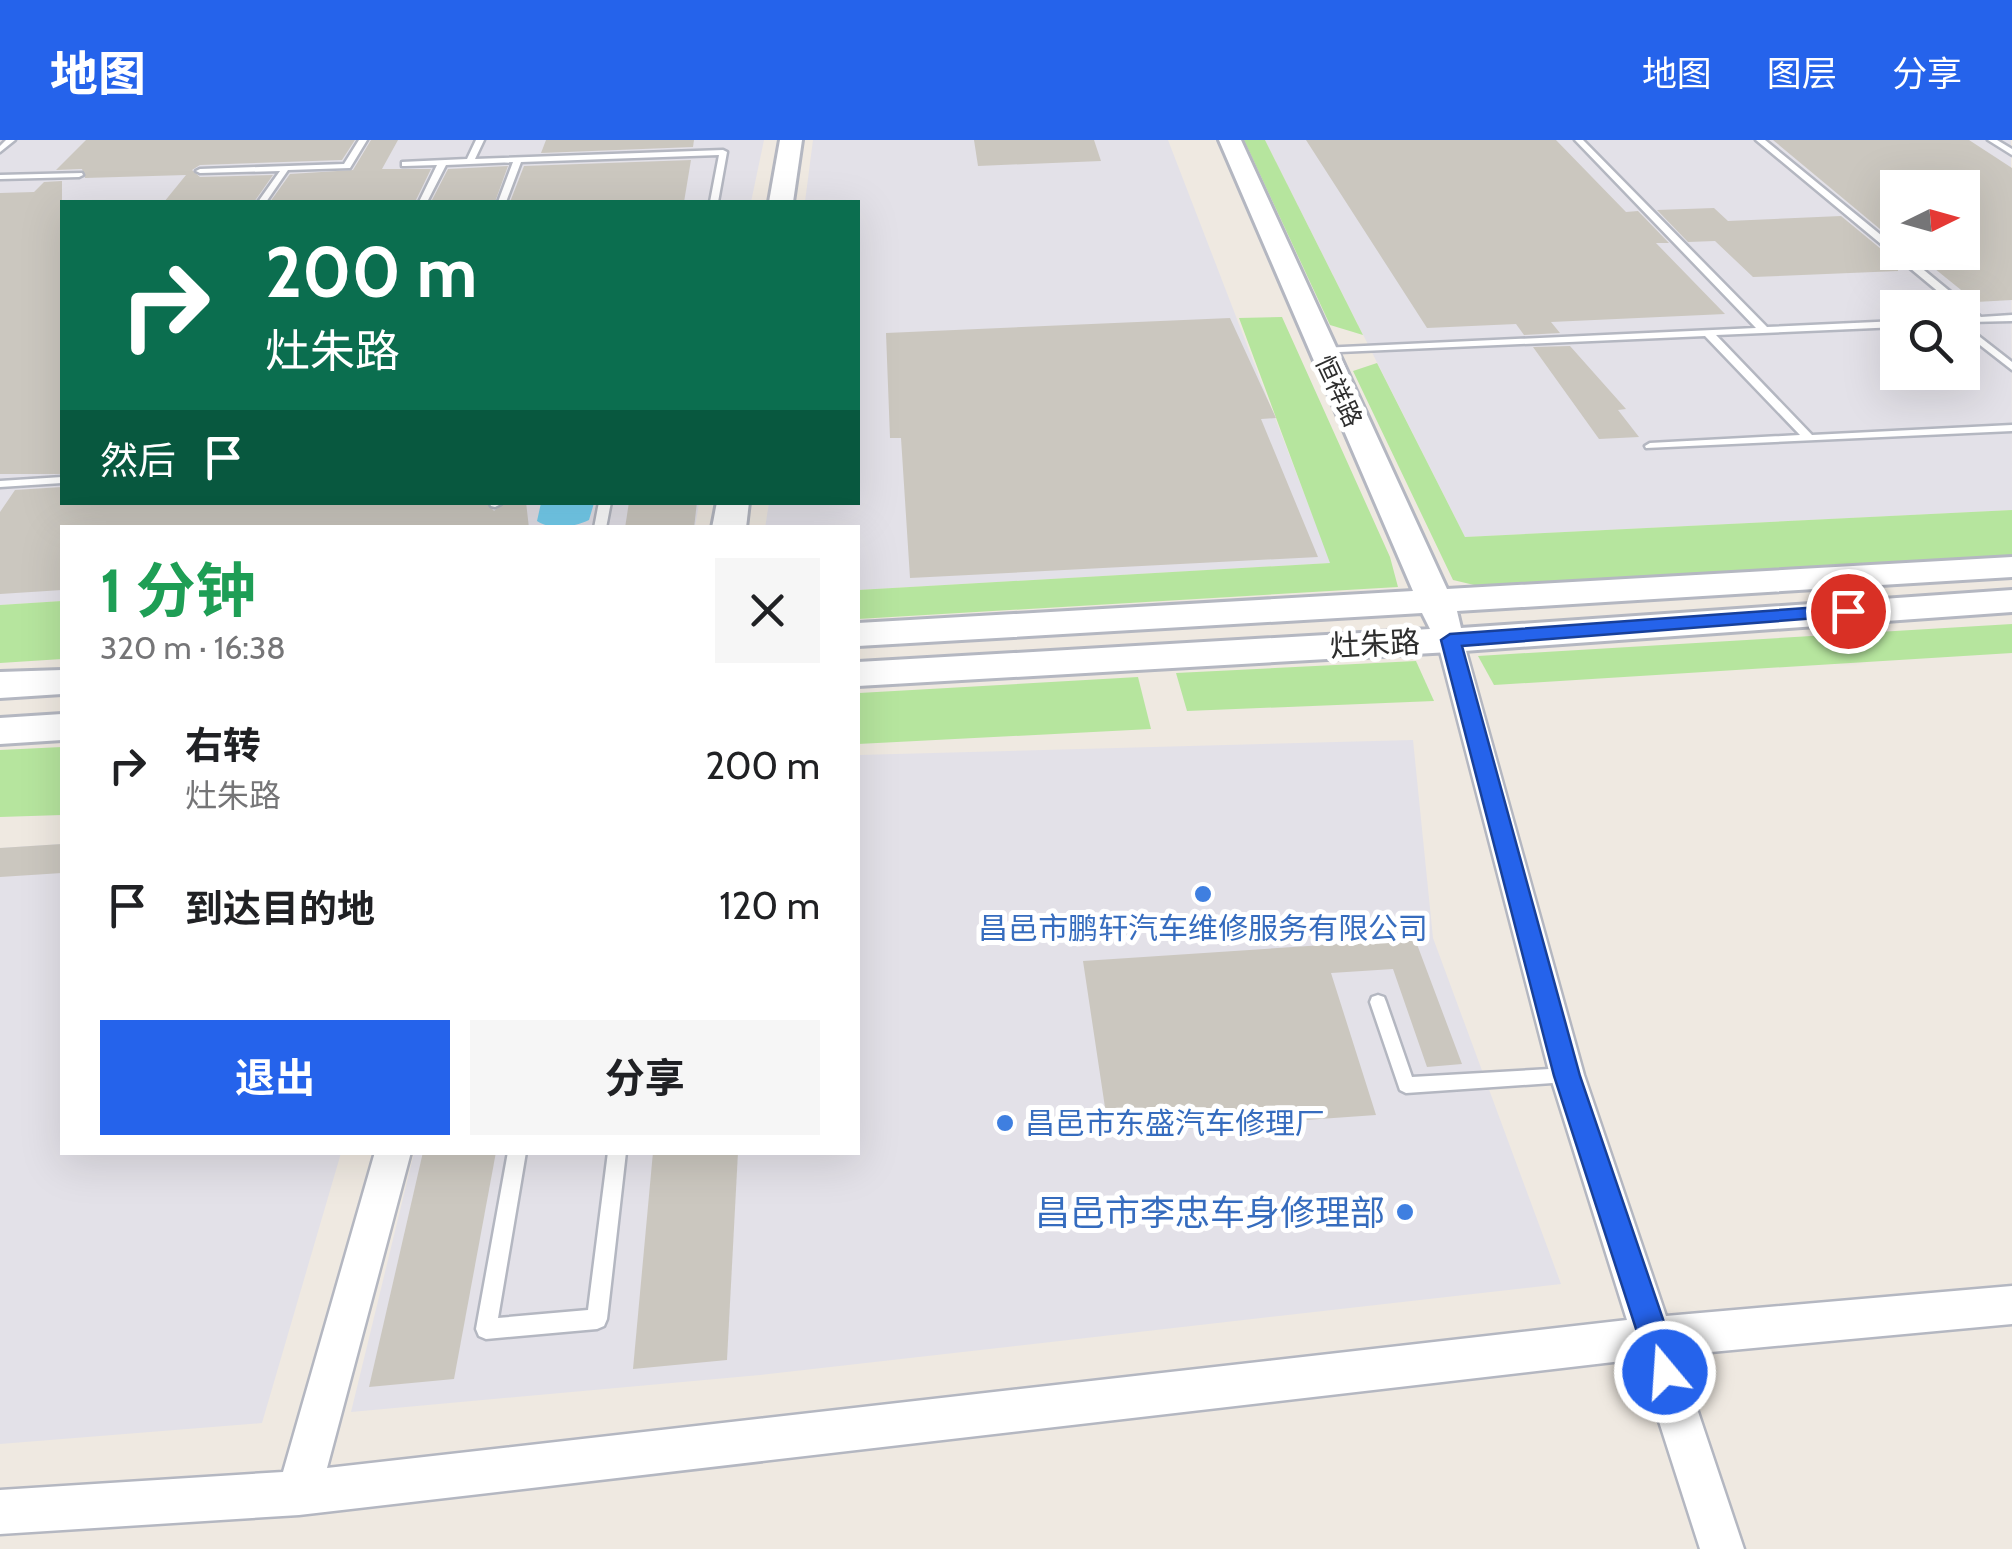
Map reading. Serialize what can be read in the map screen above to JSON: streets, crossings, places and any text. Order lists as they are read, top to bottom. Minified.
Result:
{"streets":{"main road":["恒祥路","灶朱路"]},"crossings":[["恒祥路","灶朱路"]],"places":["昌邑市鹏轩汽车维修服务有限公司","昌邑市东盛汽车修理厂","昌邑市李忠车身修理部"],"north":"right","page":{"header":"地图","nav":["地图","图层","分享"],"turn":["200 m","灶朱路"],"then":"然后","heading":["1 分钟","320 m · 16:38"],"list":[{"name":"右转","note":"灶朱路","value":"200 m"},{"name":"到达目的地","value":"120 m"}],"buttons":["退出","分享"]}}
